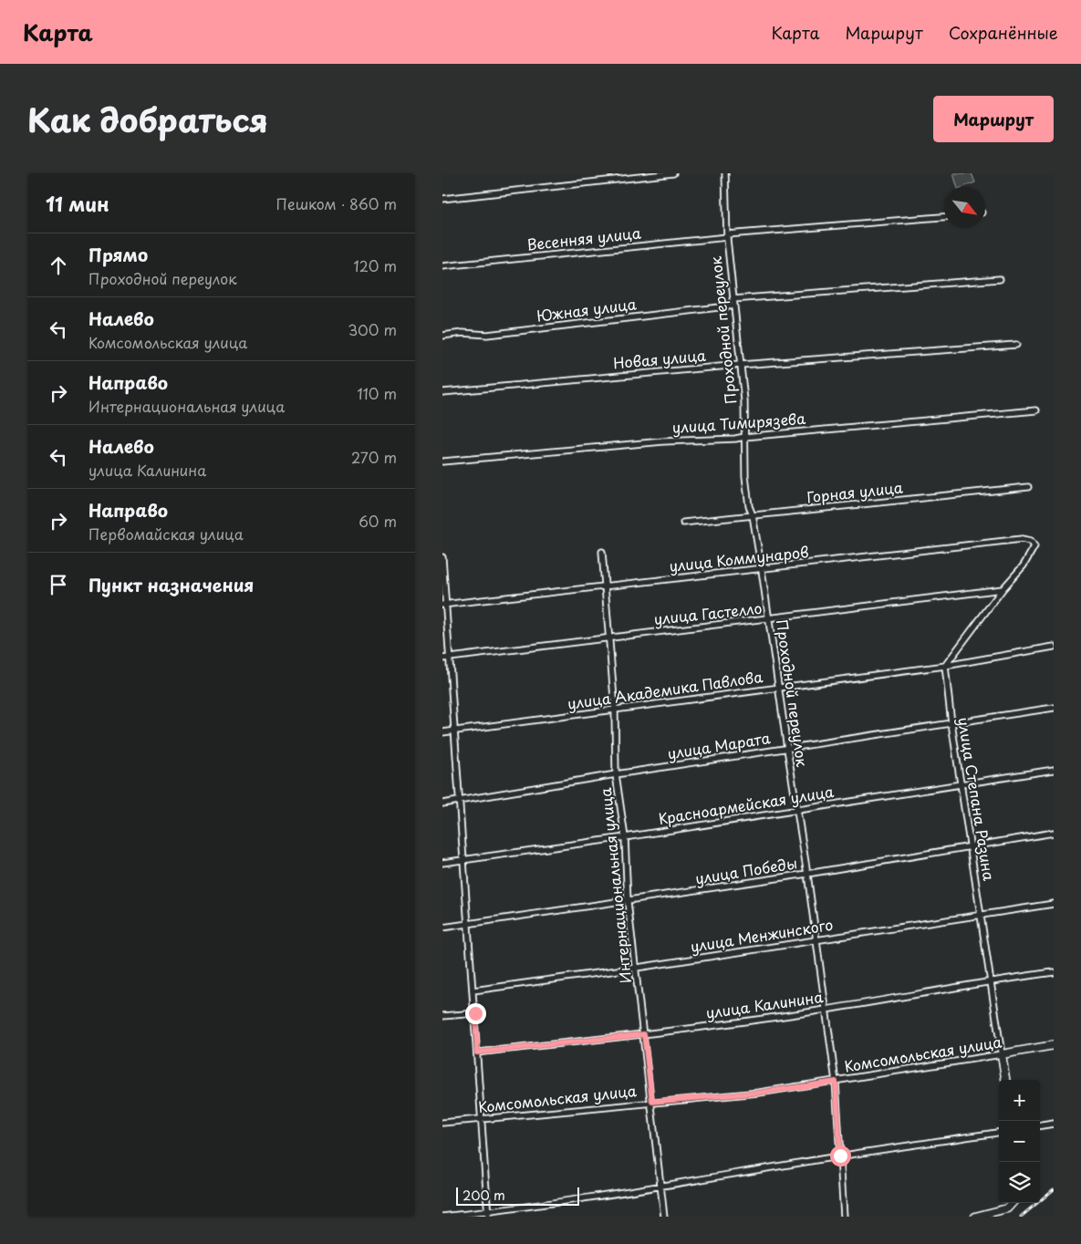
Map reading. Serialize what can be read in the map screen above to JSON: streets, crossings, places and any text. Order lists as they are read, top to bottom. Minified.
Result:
{"streets":{"main road":["улица Степана Разина","Комсомольская улица"],"street":["Весенняя улица","Южная улица","Проходной переулок","Новая улица","улица Тимирязева","Горная улица","улица Коммунаров","улица Гастелло","улица Академика Павлова","улица Марата","Красноармейская улица","улица Победы","Интернациональная улица","улица Менжинского","улица Калинина"]},"crossings":[["Весенняя улица","Проходной переулок"],["Южная улица","Проходной переулок"],["Проходной переулок","Новая улица"],["Проходной переулок","улица Тимирязева"],["Проходной переулок","Горная улица"],["Проходной переулок","улица Коммунаров"],["Проходной переулок","улица Гастелло"],["Проходной переулок","улица Академика Павлова"],["Проходной переулок","улица Марата"],["Проходной переулок","Красноармейская улица"],["Проходной переулок","улица Победы"],["Проходной переулок","улица Менжинского"],["Проходной переулок","улица Калинина"],["Проходной переулок","Комсомольская улица"],["улица Коммунаров","улица Гастелло"],["улица Коммунаров","Интернациональная улица"],["улица Гастелло","Интернациональная улица"],["улица Академика Павлова","улица Степана Разина"],["улица Академика Павлова","Интернациональная улица"],["улица Марата","улица Степана Разина"],["улица Марата","Интернациональная улица"],["улица Степана Разина","Красноармейская улица"],["улица Степана Разина","улица Победы"],["улица Степана Разина","улица Менжинского"],["улица Степана Разина","улица Калинина"],["улица Степана Разина","Комсомольская улица"],["Красноармейская улица","Интернациональная улица"],["улица Победы","Интернациональная улица"],["Интернациональная улица","улица Менжинского"],["Интернациональная улица","улица Калинина"],["Интернациональная улица","Комсомольская улица"]],"scale_bar":"200 m","north":"bottom right","page":{"header":"Карта","nav":["Карта","Маршрут","Сохранённые"],"title":"Как добраться","buttons":"Маршрут","heading":["11 мин","Пешком · 860 m"],"list":[["Прямо","Проходной переулок","120 m"],["Налево","Комсомольская улица","300 m"],["Направо","Интернациональная улица","110 m"],["Налево","улица Калинина","270 m"],["Направо","Первомайская улица","60 m"],"Пункт назначения"],"map_buttons":["+","−"],"scale":"200 m"}}
